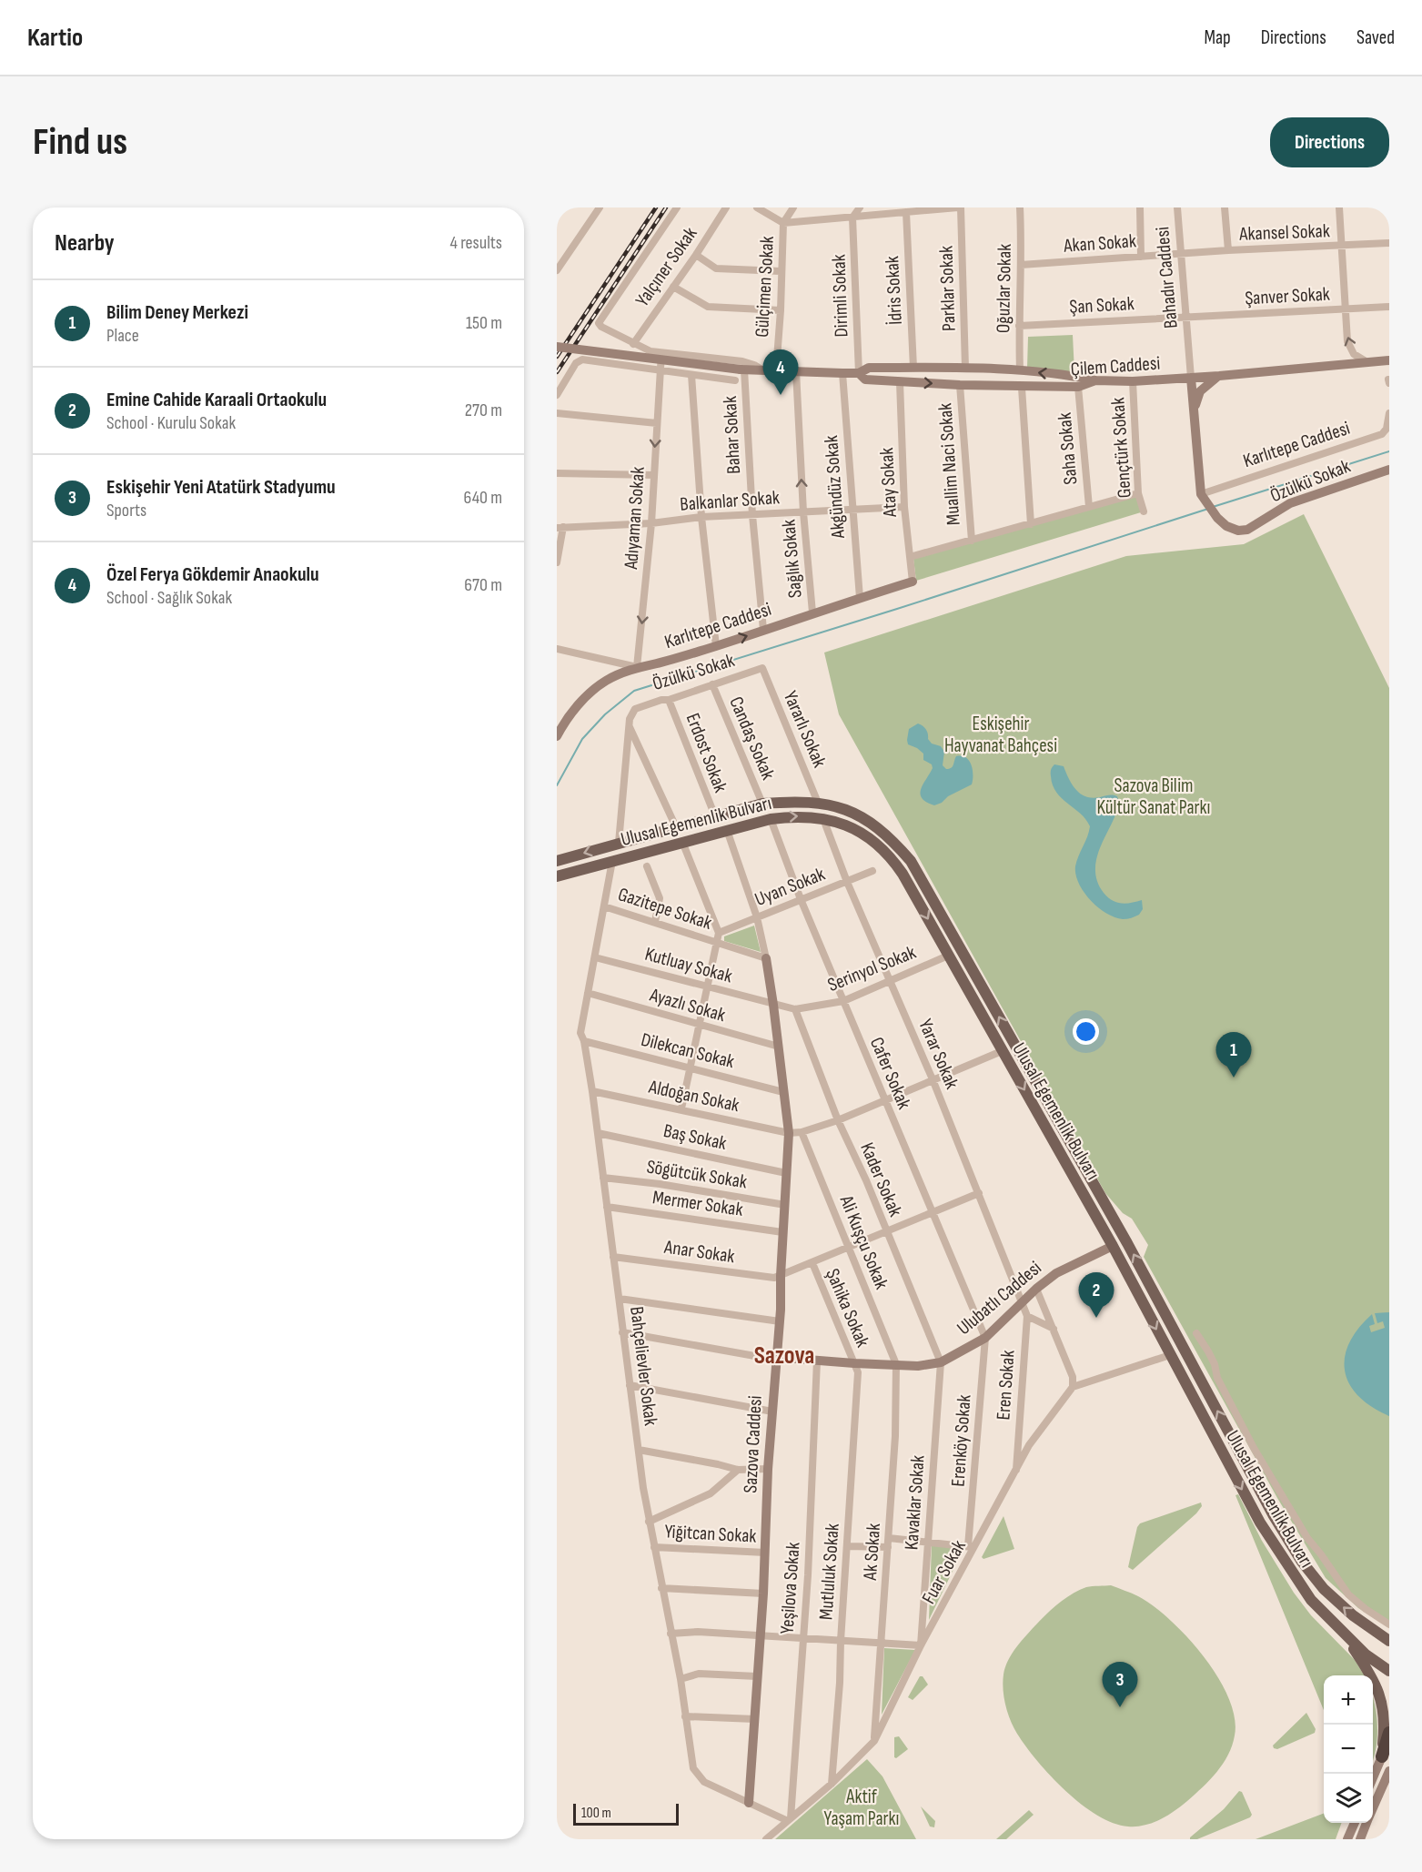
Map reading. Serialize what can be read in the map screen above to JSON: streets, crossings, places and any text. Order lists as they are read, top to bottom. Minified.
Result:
{"streets":{"main road":["Ulusal Egemenlik Bulvarı"],"street":["Akansel Sokak","Akan Sokak","Yalçıner Sokak","Bahadır Caddesi","Gülçimen Sokak","Parklar Sokak","Oğuzlar Sokak","İdris Sokak","Dirimli Sokak","Şanver Sokak","Şan Sokak","Çilem Caddesi","Bahar Sokak","Karlıtepe Caddesi","Gençtürk Sokak","Saha Sokak","Muallim Naci Sokak","Özülkü Sokak","Atay Sokak","Akgündüz Sokak","Balkanlar Sokak","Adıyaman Sokak","Sağlık Sokak","Yararlı Sokak","Candaş Sokak","Erdost Sokak","Uyan Sokak","Gazitepe Sokak","Kutluay Sokak","Serinyol Sokak","Ayazlı Sokak","Dilekcan Sokak","Yarar Sokak","Cafer Sokak","Aldoğan Sokak","Baş Sokak","Sögütcük Sokak","Kader Sokak","Mermer Sokak","Ali Kuşçu Sokak","Anar Sokak","Ulubatlı Caddesi","Şahika Sokak","Bahçelievler Sokak","Eren Sokak","Erenköy Sokak","Sazova Caddesi","Kavaklar Sokak","Yiğitcan Sokak","Ak Sokak","Mutluluk Sokak","Fuar Sokak","Yeşilova Sokak"]},"crossings":[["Akansel Sokak","Akan Sokak"],["Akansel Sokak","Bahadır Caddesi"],["Akan Sokak","Bahadır Caddesi"],["Akan Sokak","Oğuzlar Sokak"],["Bahadır Caddesi","Şanver Sokak"],["Bahadır Caddesi","Şan Sokak"],["Bahadır Caddesi","Çilem Caddesi"],["Oğuzlar Sokak","Şan Sokak"],["Dirimli Sokak","Çilem Caddesi"],["Şanver Sokak","Şan Sokak"],["Çilem Caddesi","Gençtürk Sokak"],["Çilem Caddesi","Saha Sokak"],["Çilem Caddesi","Muallim Naci Sokak"],["Çilem Caddesi","Atay Sokak"],["Bahar Sokak","Karlıtepe Caddesi"],["Bahar Sokak","Balkanlar Sokak"],["Karlıtepe Caddesi","Özülkü Sokak"],["Karlıtepe Caddesi","Atay Sokak"],["Karlıtepe Caddesi","Akgündüz Sokak"],["Karlıtepe Caddesi","Adıyaman Sokak"],["Karlıtepe Caddesi","Sağlık Sokak"],["Özülkü Sokak","Yararlı Sokak"],["Özülkü Sokak","Candaş Sokak"],["Özülkü Sokak","Erdost Sokak"],["Atay Sokak","Balkanlar Sokak"],["Akgündüz Sokak","Balkanlar Sokak"],["Balkanlar Sokak","Adıyaman Sokak"],["Balkanlar Sokak","Sağlık Sokak"],["Yararlı Sokak","Ulusal Egemenlik Bulvarı"],["Candaş Sokak","Ulusal Egemenlik Bulvarı"],["Erdost Sokak","Ulusal Egemenlik Bulvarı"],["Ulusal Egemenlik Bulvarı","Serinyol Sokak"],["Ulusal Egemenlik Bulvarı","Yarar Sokak"],["Ulusal Egemenlik Bulvarı","Cafer Sokak"],["Ulusal Egemenlik Bulvarı","Aldoğan Sokak"],["Ulusal Egemenlik Bulvarı","Ulubatlı Caddesi"],["Ulusal Egemenlik Bulvarı","Bahçelievler Sokak"],["Uyan Sokak","Yarar Sokak"],["Uyan Sokak","Cafer Sokak"],["Gazitepe Sokak","Bahçelievler Sokak"],["Gazitepe Sokak","Sazova Caddesi"],["Kutluay Sokak","Serinyol Sokak"],["Kutluay Sokak","Bahçelievler Sokak"],["Kutluay Sokak","Sazova Caddesi"],["Serinyol Sokak","Yarar Sokak"],["Serinyol Sokak","Cafer Sokak"],["Serinyol Sokak","Kader Sokak"],["Serinyol Sokak","Sazova Caddesi"],["Ayazlı Sokak","Bahçelievler Sokak"],["Ayazlı Sokak","Sazova Caddesi"],["Dilekcan Sokak","Bahçelievler Sokak"],["Dilekcan Sokak","Sazova Caddesi"],["Yarar Sokak","Aldoğan Sokak"],["Yarar Sokak","Ulubatlı Caddesi"],["Yarar Sokak","Eren Sokak"],["Cafer Sokak","Aldoğan Sokak"],["Cafer Sokak","Ulubatlı Caddesi"],["Cafer Sokak","Erenköy Sokak"],["Aldoğan Sokak","Kader Sokak"],["Aldoğan Sokak","Ali Kuşçu Sokak"],["Aldoğan Sokak","Bahçelievler Sokak"],["Aldoğan Sokak","Sazova Caddesi"],["Baş Sokak","Bahçelievler Sokak"],["Baş Sokak","Sazova Caddesi"],["Sögütcük Sokak","Bahçelievler Sokak"],["Sögütcük Sokak","Sazova Caddesi"],["Kader Sokak","Ulubatlı Caddesi"],["Kader Sokak","Kavaklar Sokak"],["Mermer Sokak","Bahçelievler Sokak"],["Mermer Sokak","Sazova Caddesi"],["Ali Kuşçu Sokak","Ulubatlı Caddesi"],["Ali Kuşçu Sokak","Ak Sokak"],["Anar Sokak","Bahçelievler Sokak"],["Anar Sokak","Sazova Caddesi"],["Ulubatlı Caddesi","Şahika Sokak"],["Ulubatlı Caddesi","Eren Sokak"],["Ulubatlı Caddesi","Erenköy Sokak"],["Ulubatlı Caddesi","Sazova Caddesi"],["Ulubatlı Caddesi","Kavaklar Sokak"],["Ulubatlı Caddesi","Ak Sokak"],["Ulubatlı Caddesi","Mutluluk Sokak"],["Ulubatlı Caddesi","Yeşilova Sokak"],["Şahika Sokak","Mutluluk Sokak"],["Bahçelievler Sokak","Sazova Caddesi"],["Bahçelievler Sokak","Yiğitcan Sokak"],["Bahçelievler Sokak","Fuar Sokak"],["Bahçelievler Sokak","Yeşilova Sokak"],["Eren Sokak","Fuar Sokak"],["Erenköy Sokak","Fuar Sokak"],["Sazova Caddesi","Yiğitcan Sokak"],["Kavaklar Sokak","Fuar Sokak"],["Ak Sokak","Fuar Sokak"],["Mutluluk Sokak","Fuar Sokak"],["Fuar Sokak","Yeşilova Sokak"]],"one_way":["Sağlık Sokak"],"districts":["Sazova"],"parks":["Eskişehir Hayvanat Bahçesi","Sazova Bilim Kültür Sanat Parkı","Aktif Yaşam Parkı"],"scale_bar":"100 m","page":{"header":"Kartio","nav":["Map","Directions","Saved"],"buttons":"Directions","title":"Find us","heading":["Nearby","4 results"],"list":[{"mark":"1","name":"Bilim Deney Merkezi","note":"Place","value":"150 m"},{"mark":"2","name":"Emine Cahide Karaali Ortaokulu","note":"School · Kurulu Sokak","value":"270 m"},{"mark":"3","name":"Eskişehir Yeni Atatürk Stadyumu","note":"Sports","value":"640 m"},{"mark":"4","name":"Özel Ferya Gökdemir Anaokulu","note":"School · Sağlık Sokak","value":"670 m"}],"pins":["4","1","2","3"],"map_buttons":["+","−"],"scale":"100 m"}}
